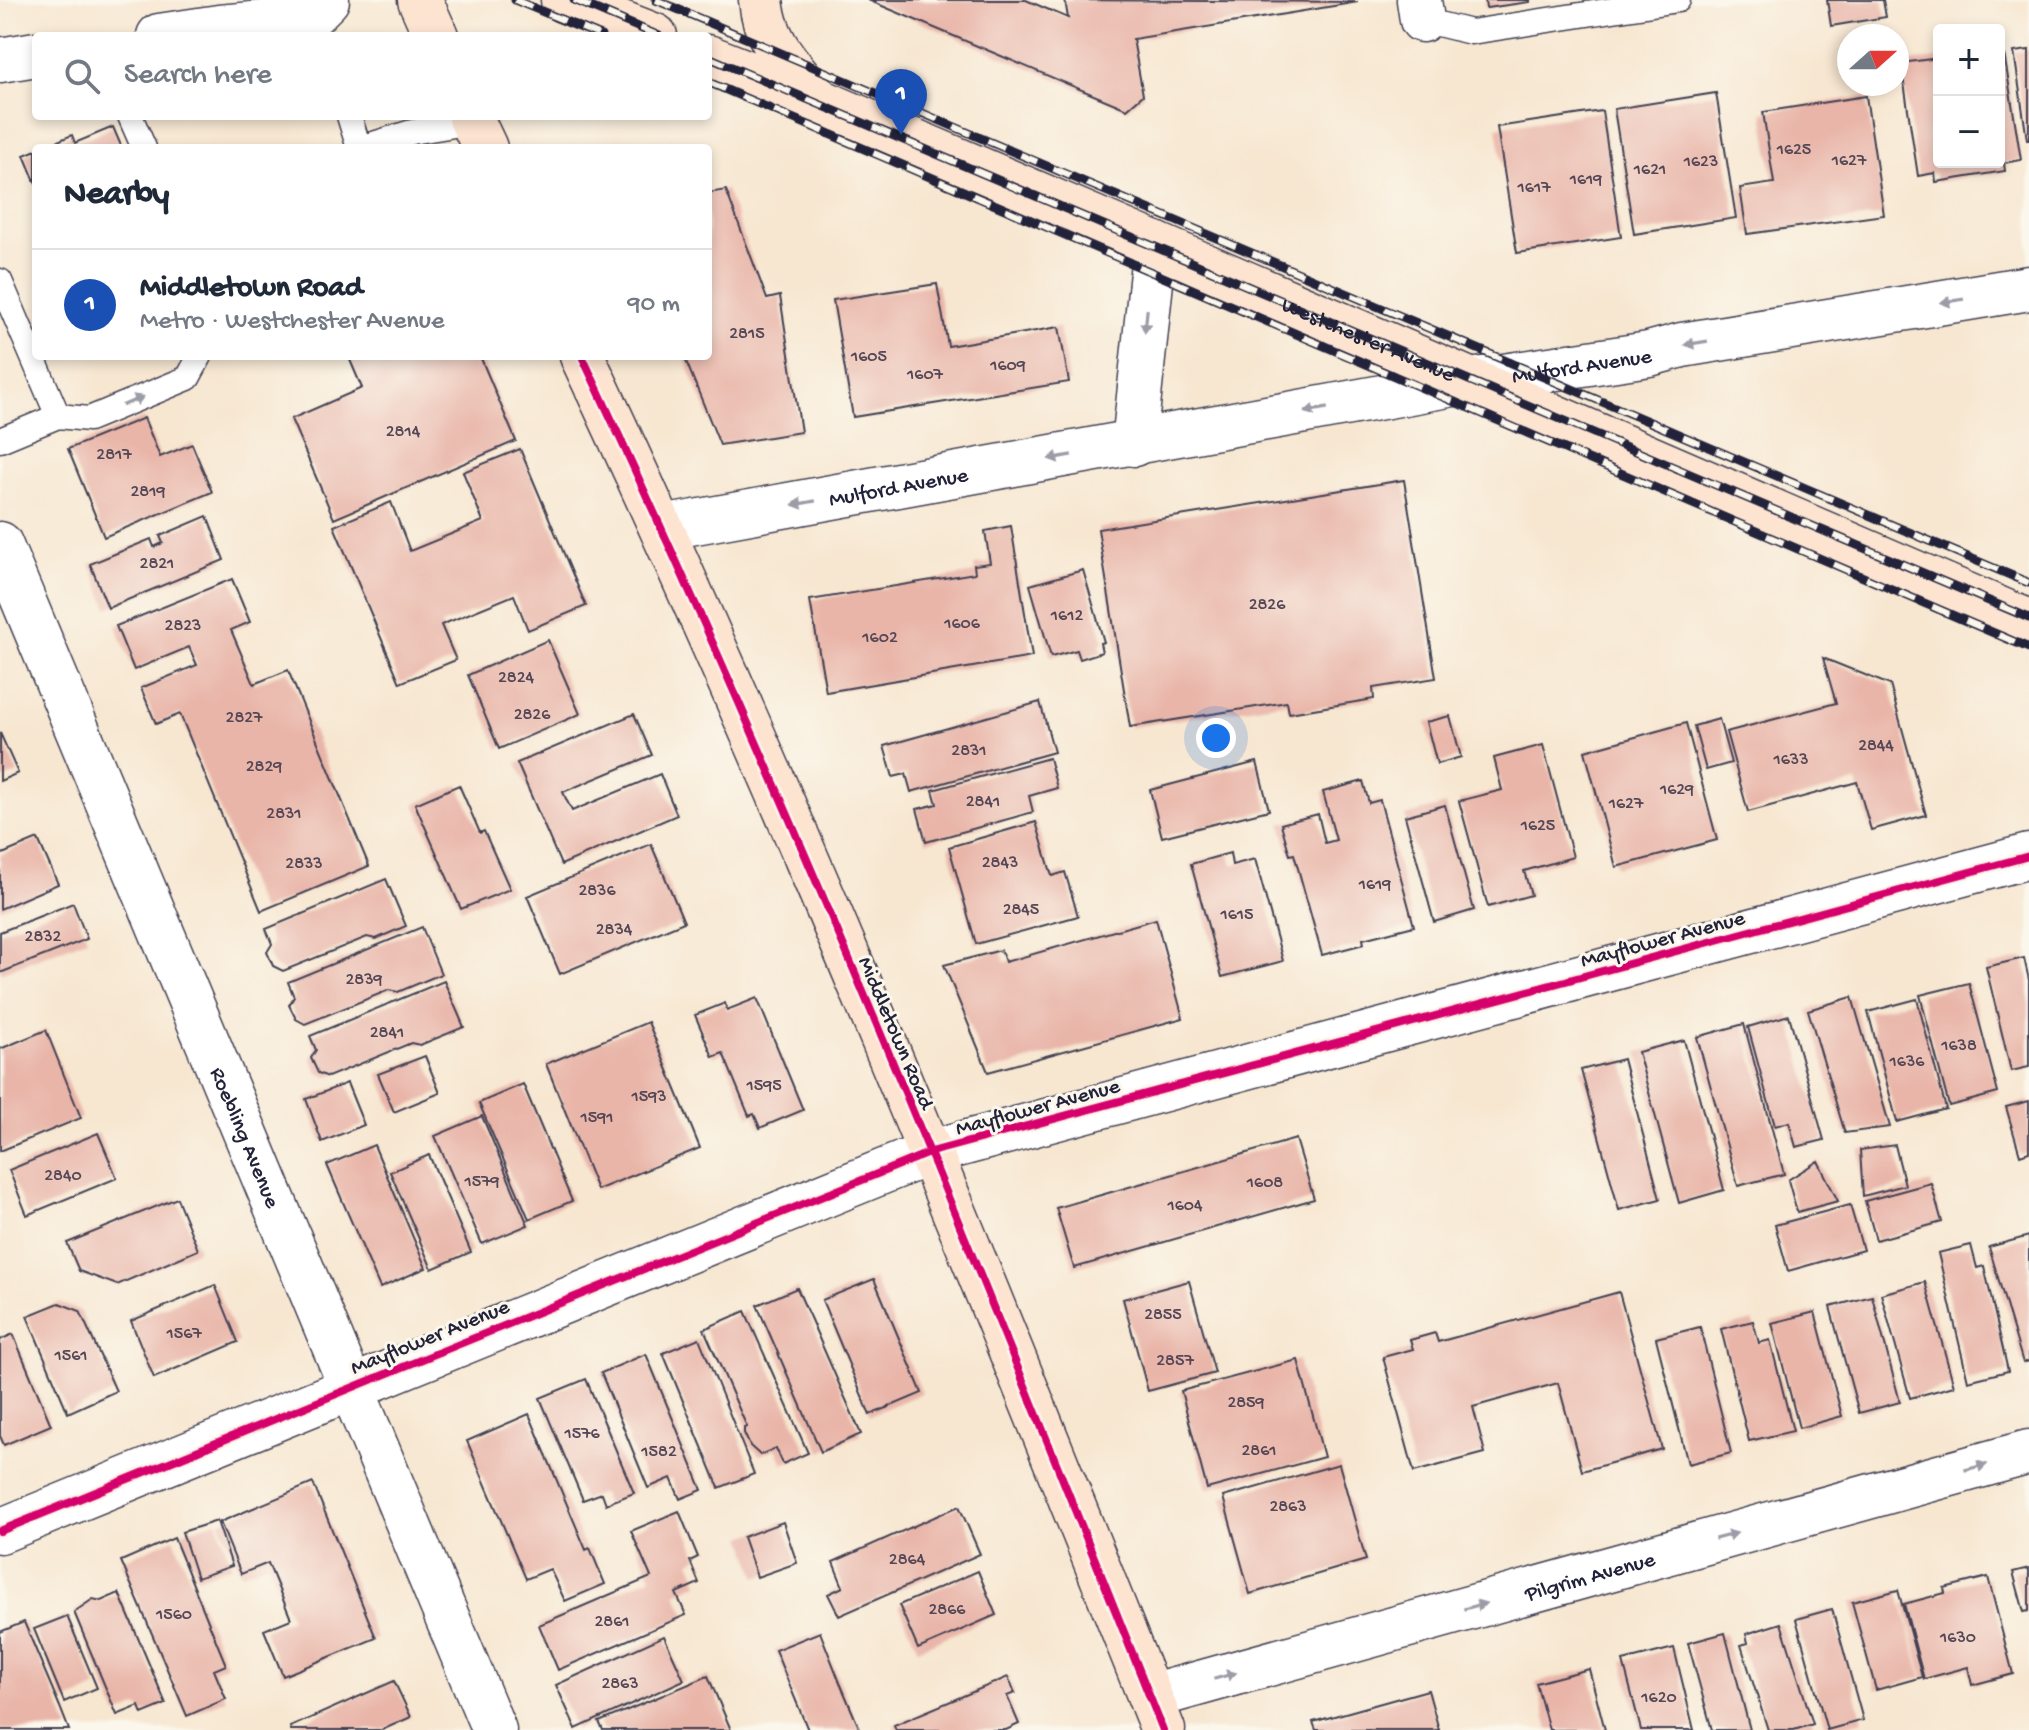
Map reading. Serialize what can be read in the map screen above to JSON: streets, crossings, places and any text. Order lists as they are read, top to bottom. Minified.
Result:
{"streets":{"main road":["Westchester Avenue","Middletown Road"],"street":["Mulford Avenue","Mayflower Avenue","Roebling Avenue","Pilgrim Avenue"]},"crossings":[["Westchester Avenue","Mulford Avenue"],["Mulford Avenue","Middletown Road"],["Mayflower Avenue","Middletown Road"],["Mayflower Avenue","Roebling Avenue"],["Middletown Road","Pilgrim Avenue"]],"one_way":["Mulford Avenue","Pilgrim Avenue"],"house_numbers":["1625","1627","1623","1621","1619","1617","2815","1605","1609","1607","2814","2817","2819","2821","2826","1612","1606","2823","1602","2824","2826","2827","2844","2831","1633","2829","1629","2841","1627","2831","1625","2843","2833","1619","2836","2845","1615","2834","2832","2839","2841","1638","1636","1595","1593","1591","2840","1579","1608","1604","2855","1567","1561","2857","2859","1576","2861","1582","2863","2864","2866","1560","2861","1630","2863","1620"],"north":"right","page":{"map_buttons":["+","−"],"search":"Search here","pins":"1","heading":"Nearby","list":[{"mark":"1","name":"Middletown Road","note":"Metro · Westchester Avenue","value":"90 m"}]}}
